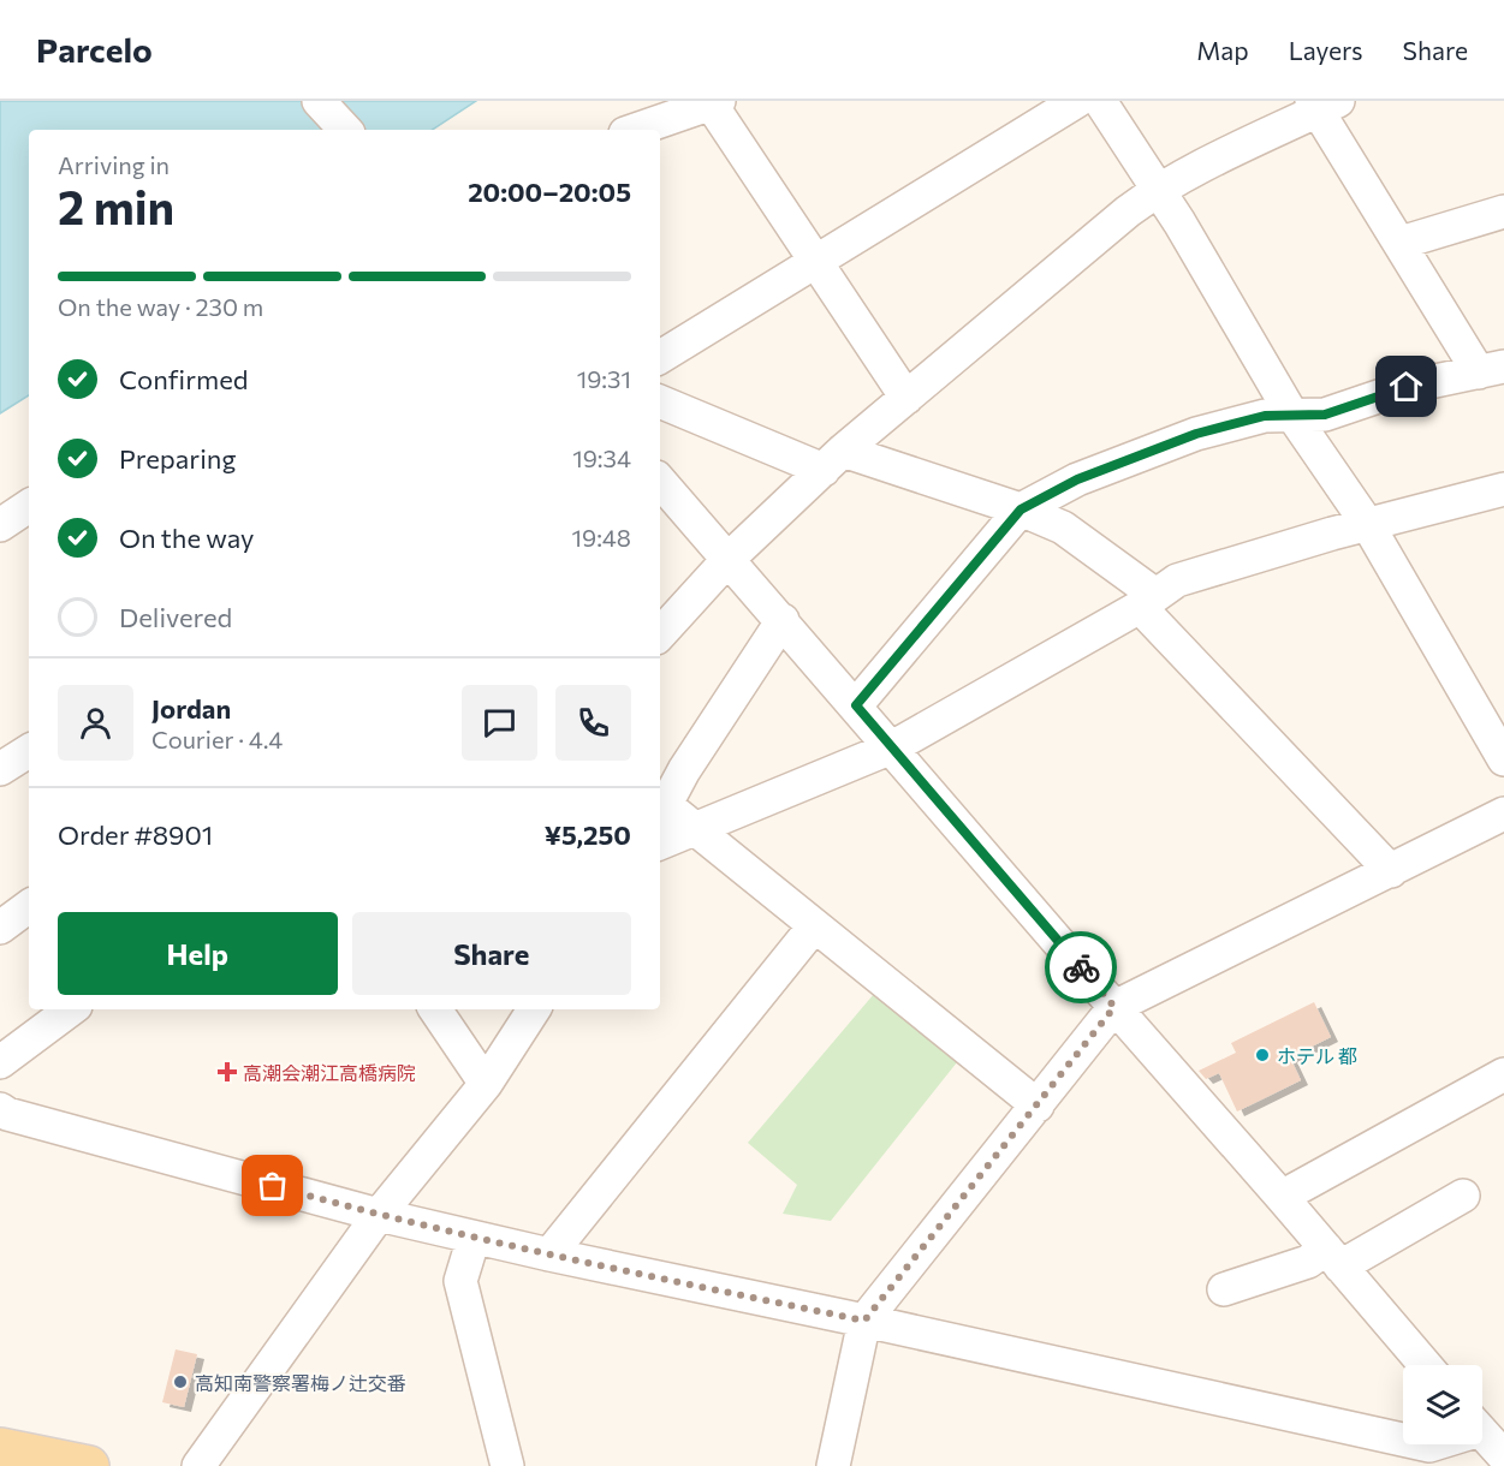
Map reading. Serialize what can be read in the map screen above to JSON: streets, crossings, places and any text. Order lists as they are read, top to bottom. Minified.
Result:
{"places":{"other":["ホテル 都","高知南警察署梅ノ辻交番"],"health":["高潮会潮江高橋病院"]},"page":{"header":"Parcelo","nav":["Map","Layers","Share"],"heading":["2 min","Arriving in","20:00–20:05"],"panel":["Jordan","Courier · 4.4","Order #8901","¥5,250"],"bar":"On the way · 230 m","list":[["Confirmed","19:31"],["Preparing","19:34"],["On the way","19:48"],"Delivered"],"buttons":["Help","Share"]}}
